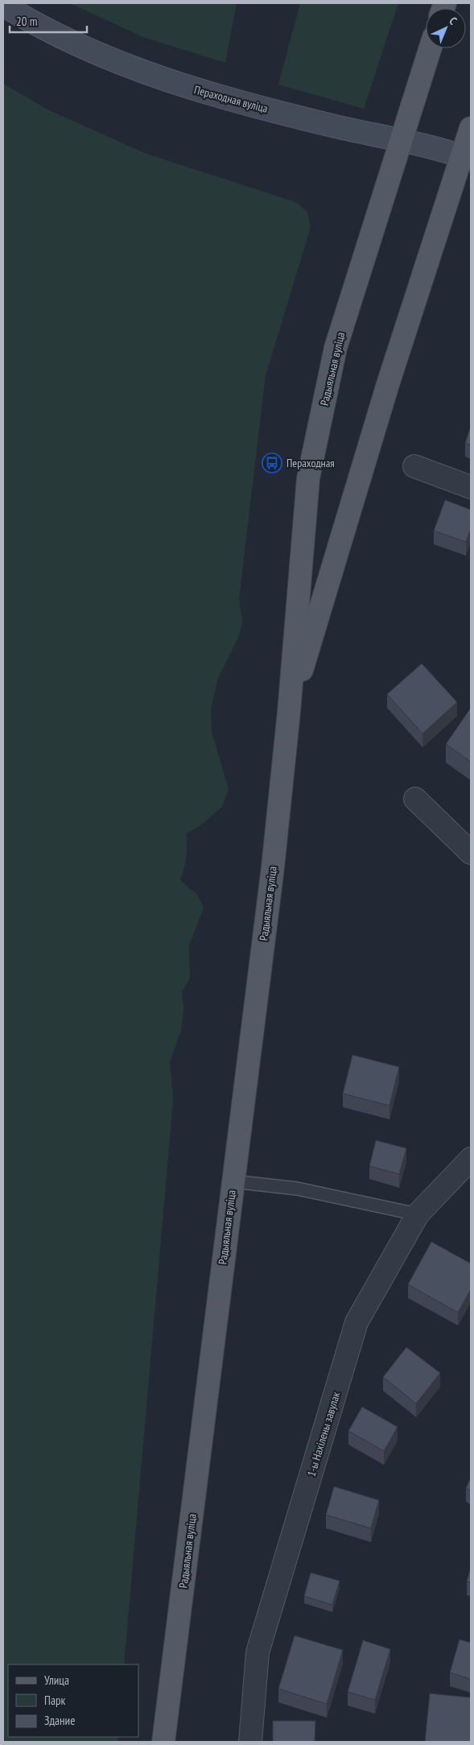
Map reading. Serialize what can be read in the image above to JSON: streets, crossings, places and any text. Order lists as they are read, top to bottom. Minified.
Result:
{"streets":{"main road":["Радыяльная вуліца"],"street":["Пераходная вуліца","1-ы Нахілены завулак"]},"crossings":[["Пераходная вуліца","Радыяльная вуліца"]],"places":{"bus stop":["Пераходная"]},"legend":["Улица","Парк","Здание"],"scale_bar":"20 m","north":"top right"}
